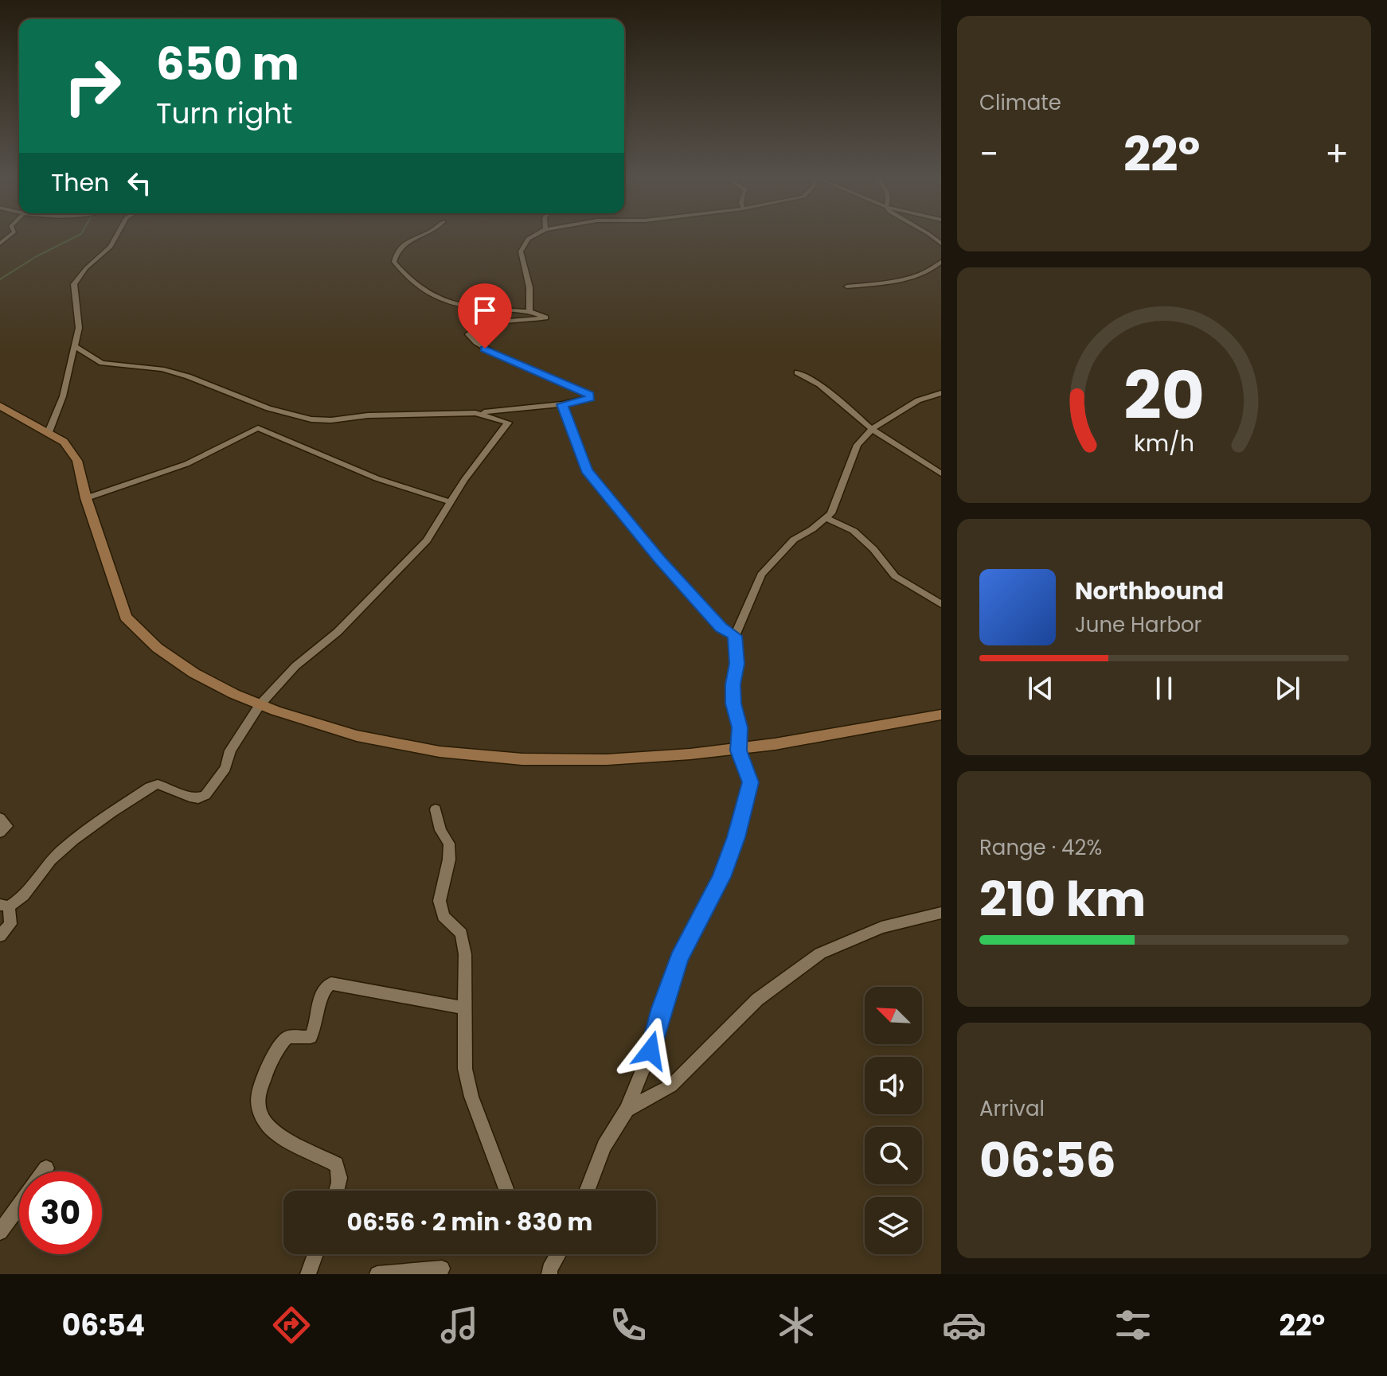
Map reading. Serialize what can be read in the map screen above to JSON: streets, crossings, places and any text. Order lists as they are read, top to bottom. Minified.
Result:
{"north":"top left","page":{"tile":["Climate",["Range · 42%","210 km"],["Arrival","06:56"]],"turn":["650 m","Turn right"],"heat":["−","22°","+"],"then":"Then","song":["Northbound","June Harbor"],"limit":"30","trip":"06:56 · 2 min · 830 m","tabs":["06:54","22°"],"gauge":["20","km/h"]}}
